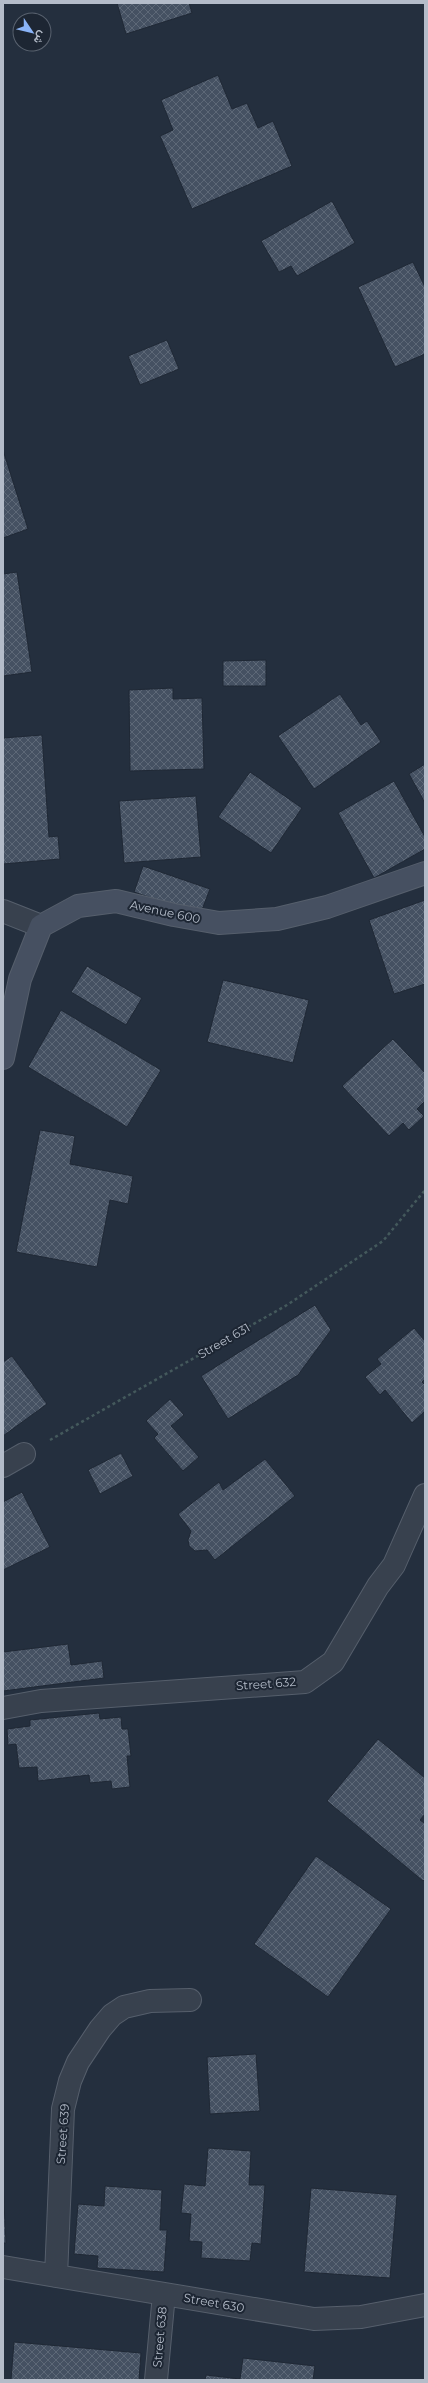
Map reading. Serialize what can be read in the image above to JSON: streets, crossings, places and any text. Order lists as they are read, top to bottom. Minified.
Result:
{"streets":{"main road":["Avenue 600"],"street":["Street 632","Street 639","Street 630","Street 638"],"path":["Street 631"]},"crossings":[["Street 639","Street 630"],["Street 630","Street 638"]],"north":"bottom right"}
